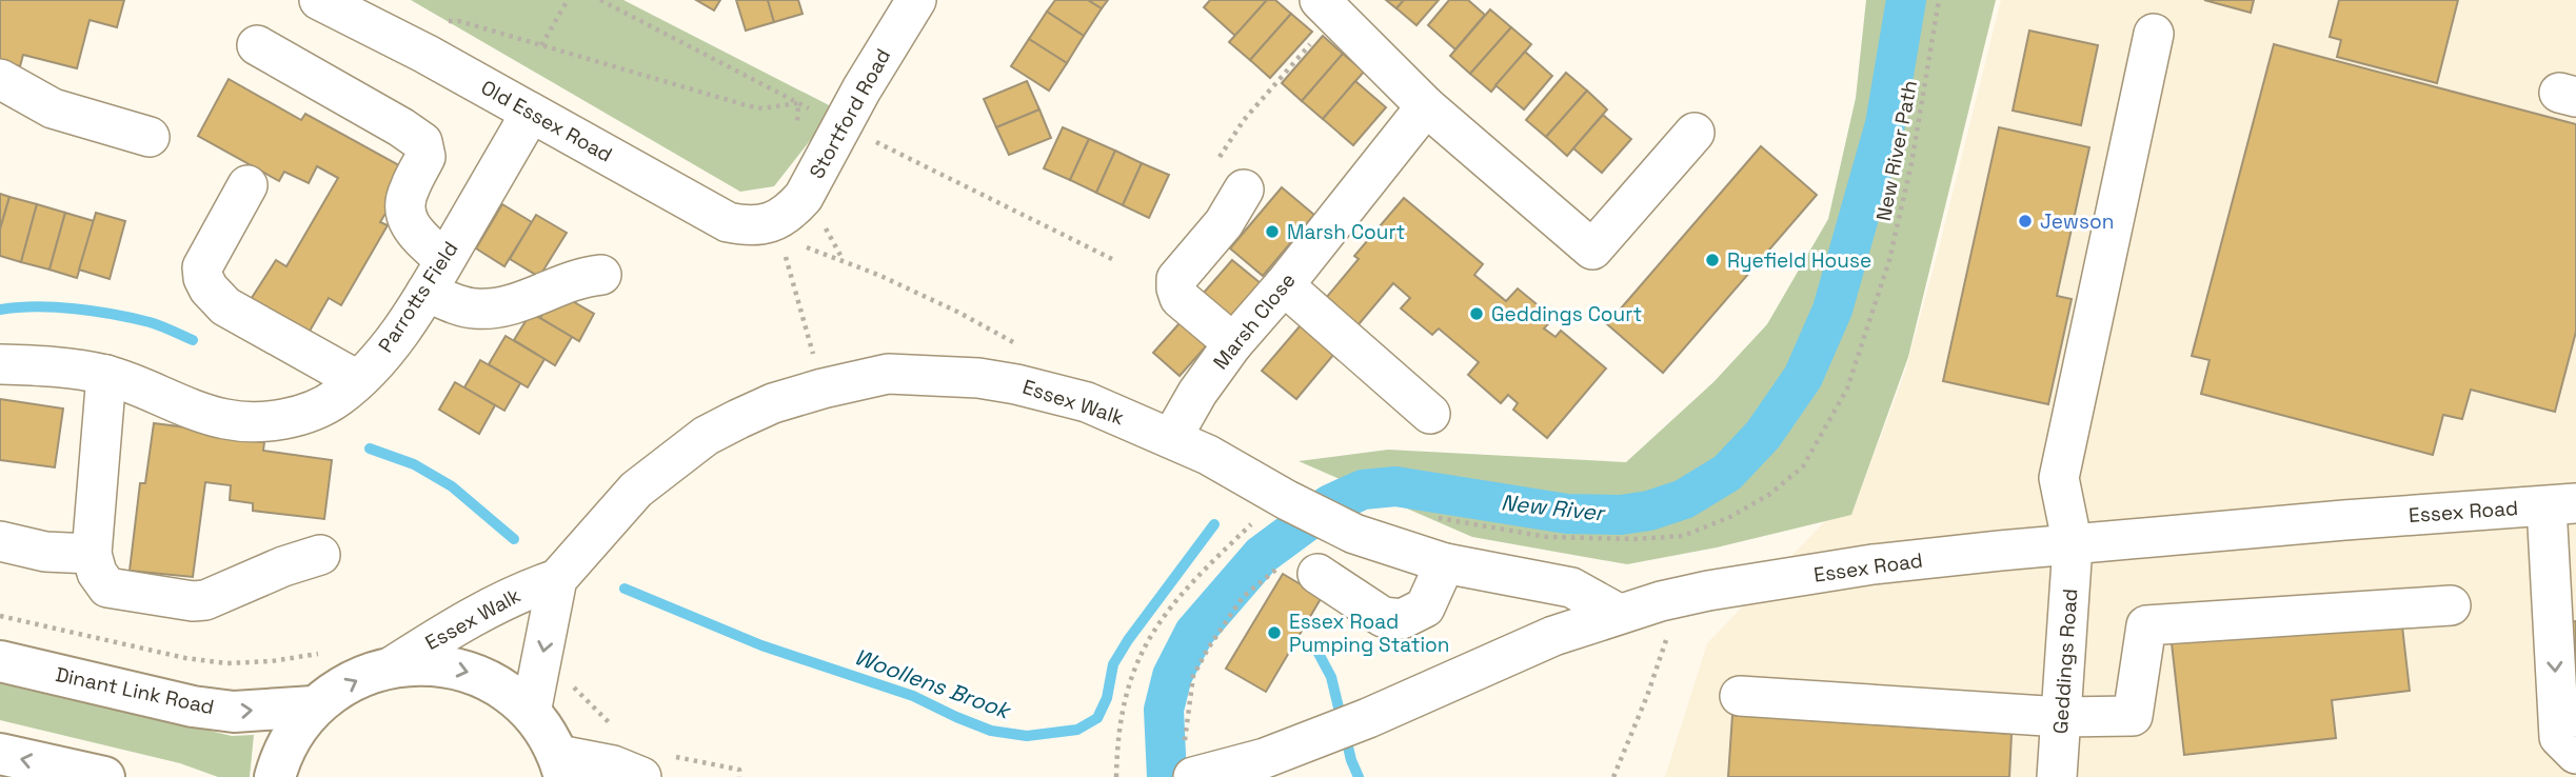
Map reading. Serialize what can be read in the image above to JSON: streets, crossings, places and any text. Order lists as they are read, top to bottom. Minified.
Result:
{"streets":{"main road":["Dinant Link Road"],"street":["Stortford Road","Old Essex Road","Parrotts Field","Marsh Close","Essex Walk","Essex Road","Geddings Road"],"path":["New River Path"]},"crossings":[["Stortford Road","Old Essex Road"],["Old Essex Road","Parrotts Field"],["New River Path","Essex Walk"],["Marsh Close","Essex Walk"],["Essex Walk","Essex Road"],["Essex Road","Geddings Road"]],"water":["New River","Woollens Brook"],"places":["Jewson","Marsh Court","Ryefield House","Geddings Court","Essex Road Pumping Station"]}
